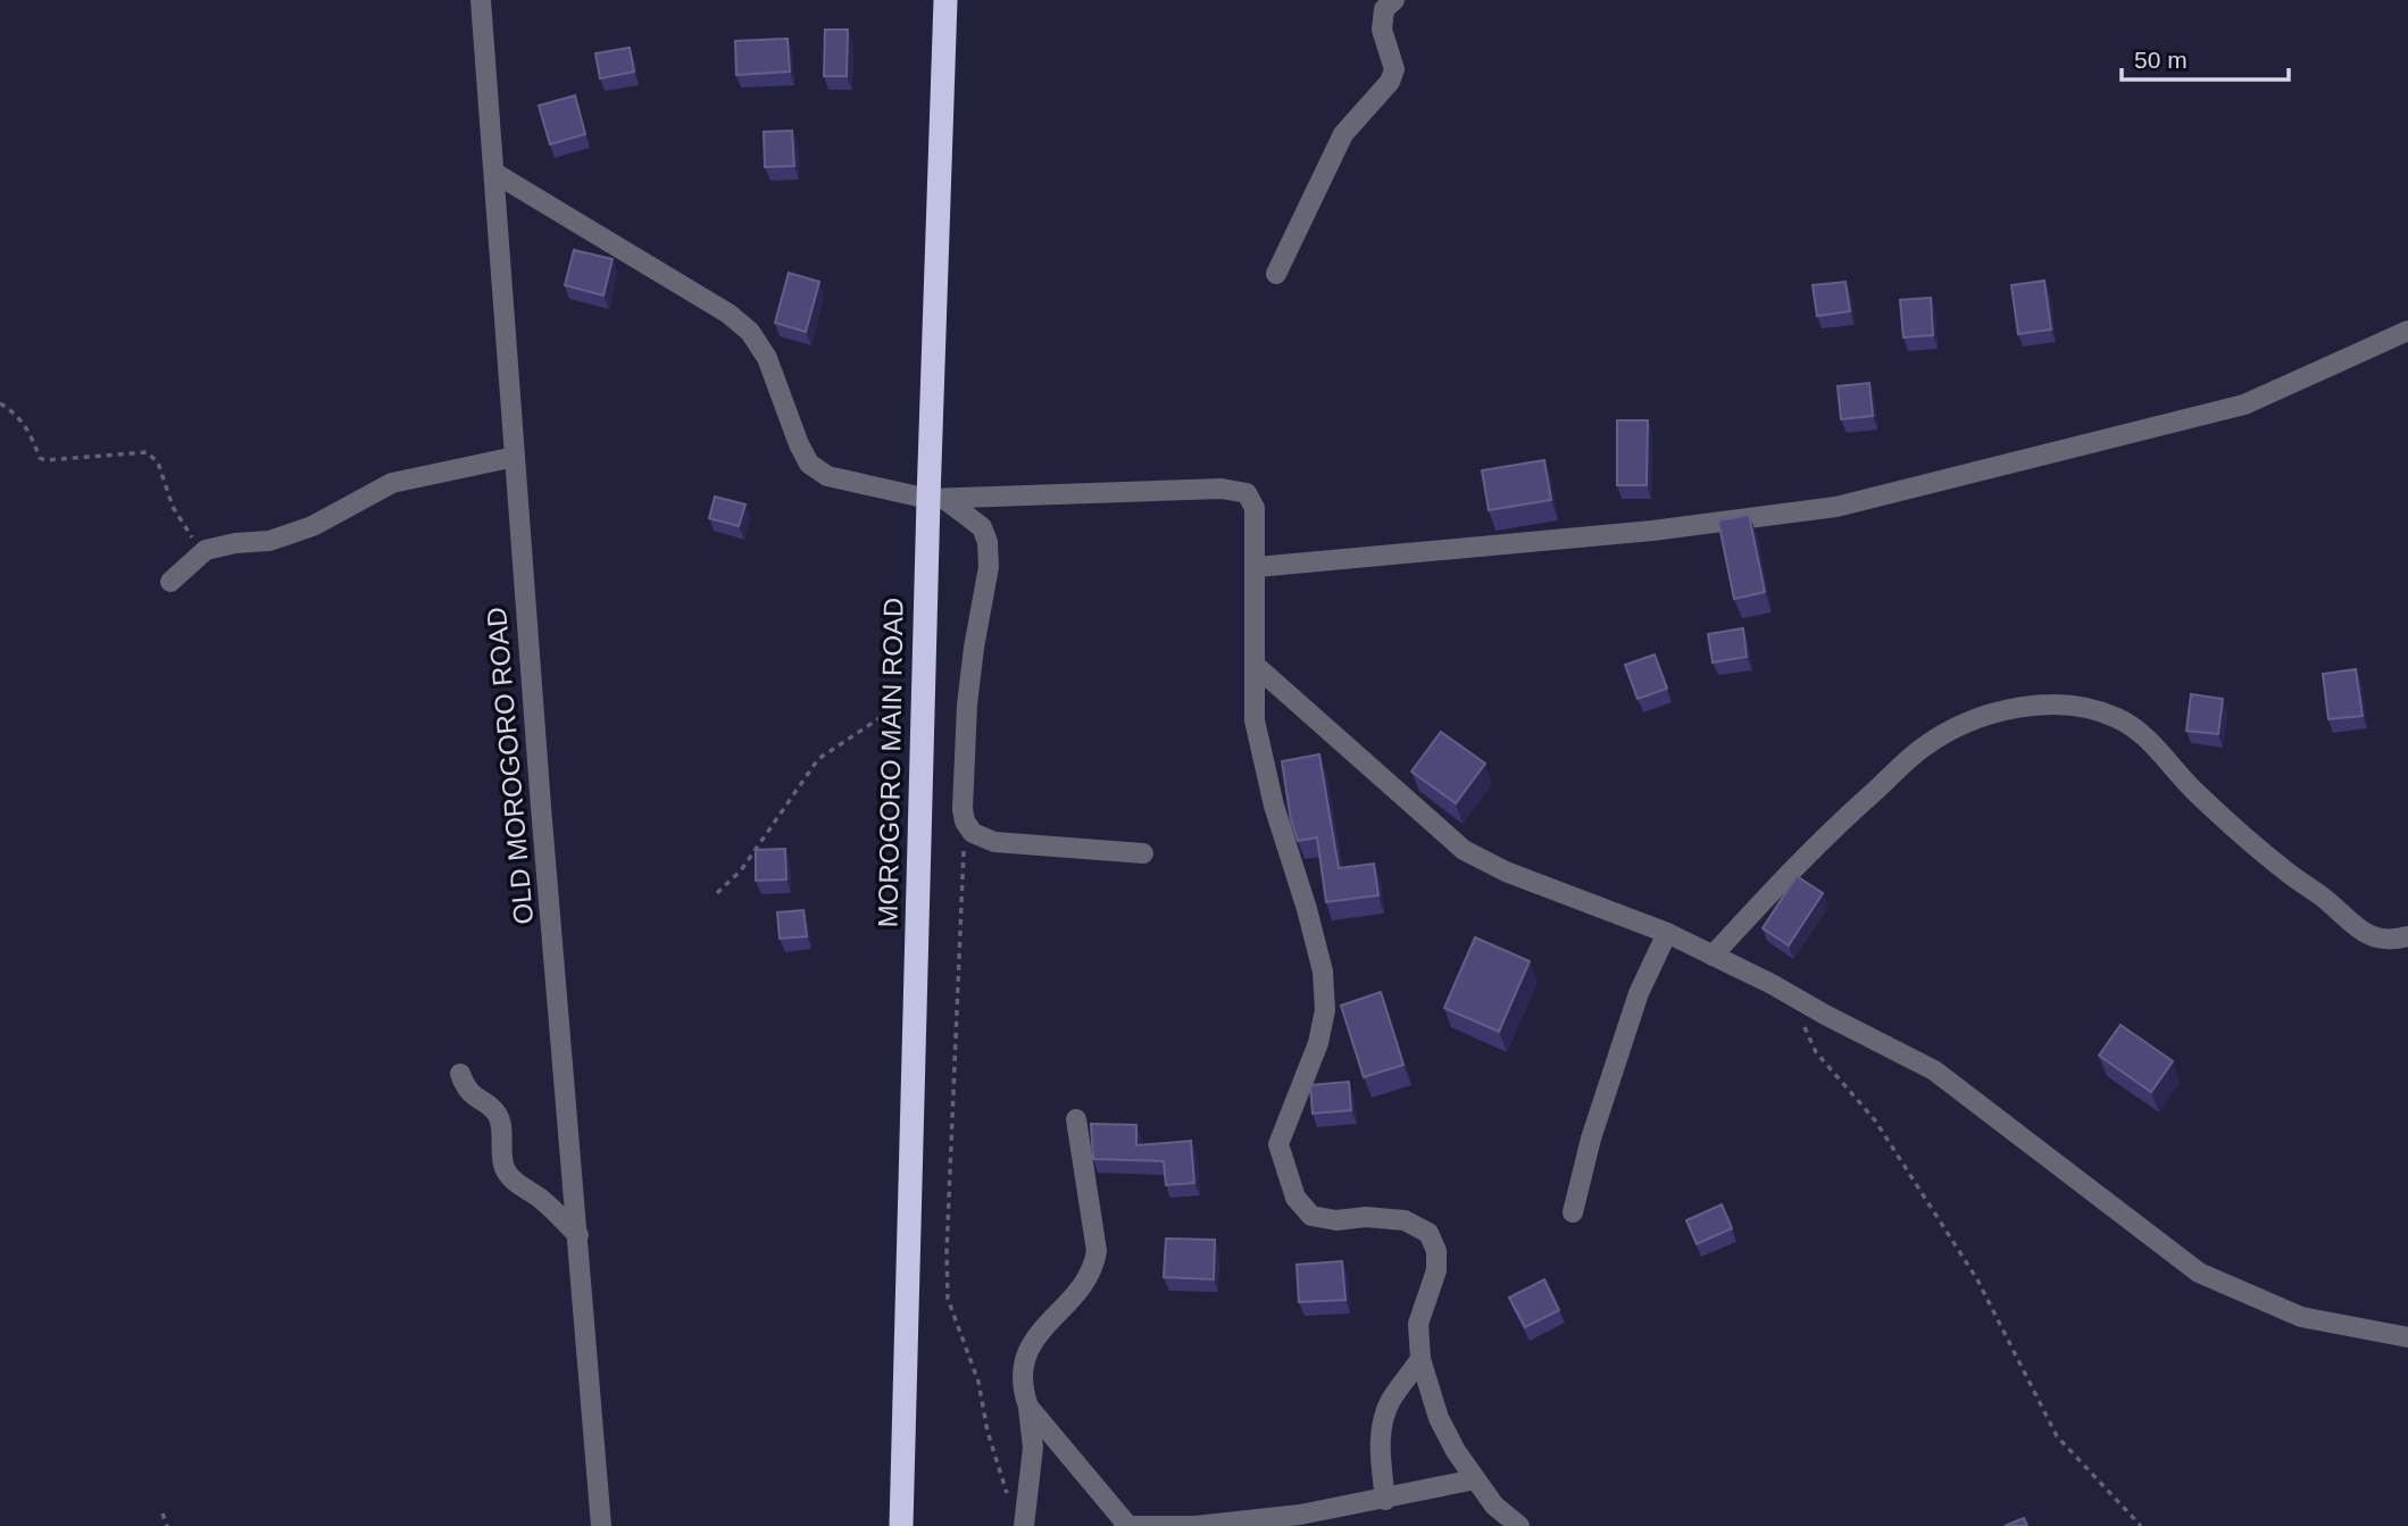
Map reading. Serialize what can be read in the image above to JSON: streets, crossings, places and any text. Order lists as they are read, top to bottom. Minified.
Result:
{"streets":{"highway":["MOROGORO MAIN ROAD"],"street":["OLD MOROGORO ROAD"]},"scale_bar":"50 m"}
